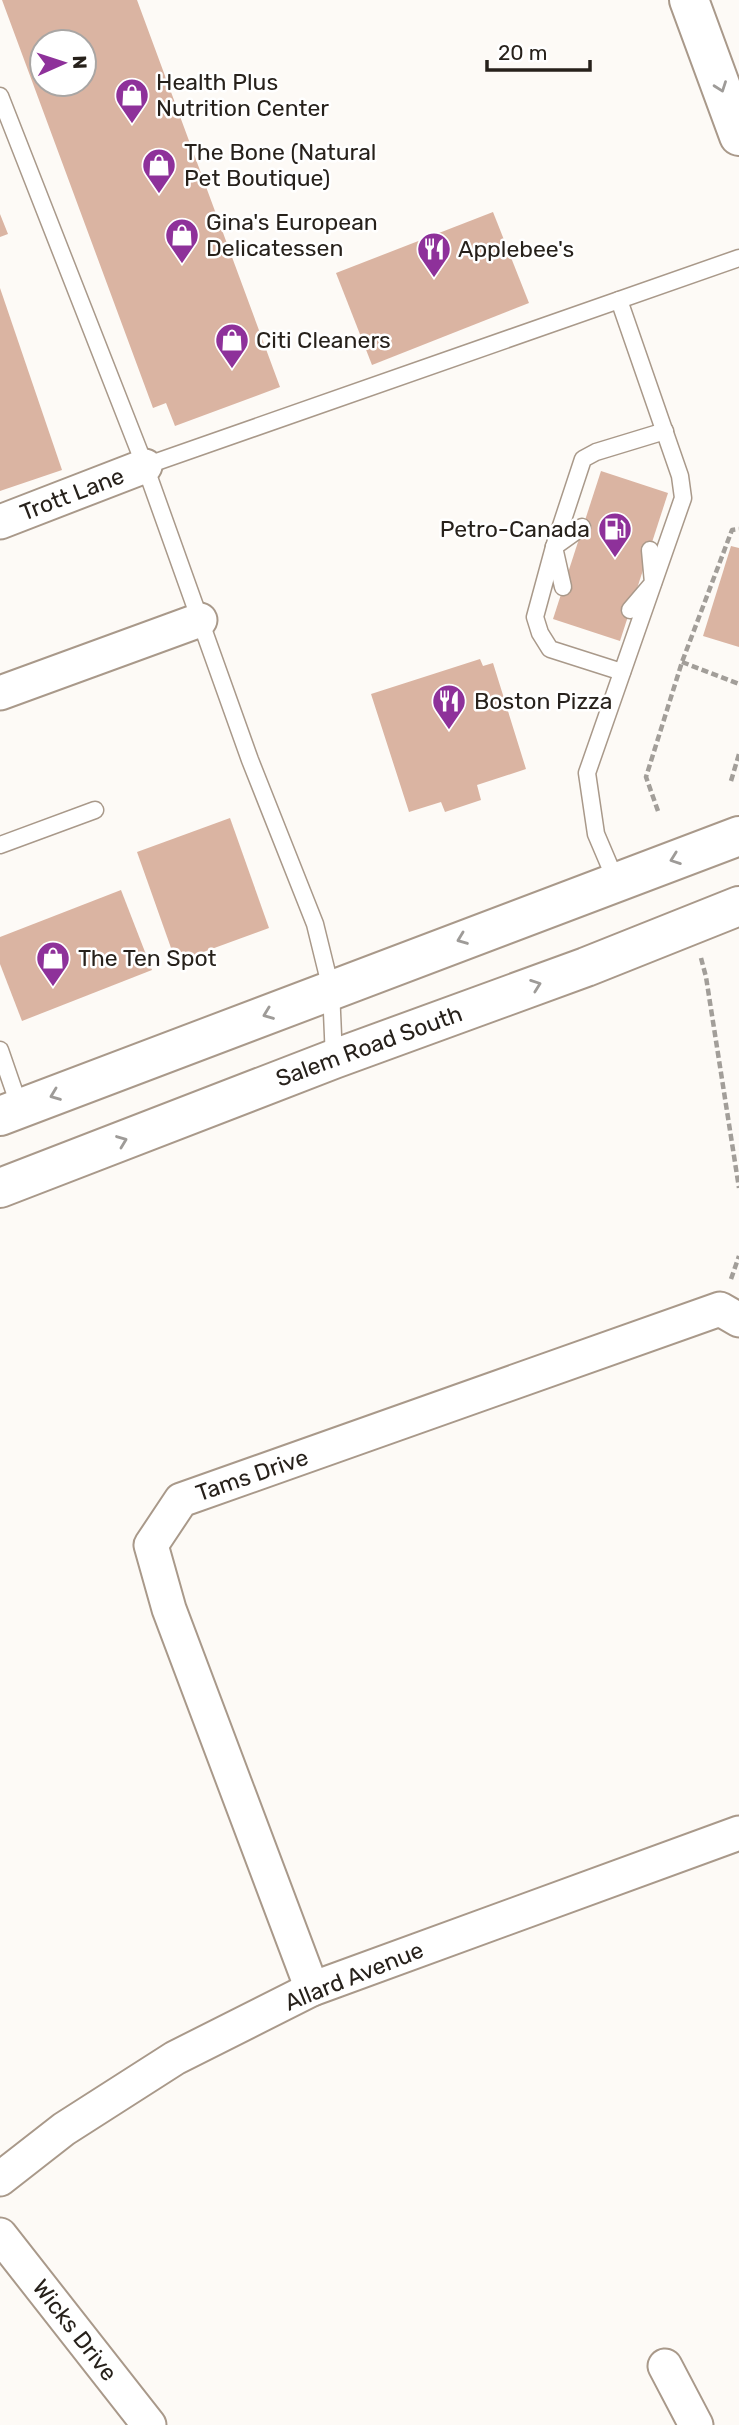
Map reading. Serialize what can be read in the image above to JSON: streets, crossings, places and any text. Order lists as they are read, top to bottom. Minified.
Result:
{"streets":{"main road":["Salem Road South"],"street":["Trott Lane","Tams Drive","Allard Avenue","Wicks Drive"]},"crossings":[["Tams Drive","Allard Avenue"]],"places":{"shop":["Health Plus Nutrition Center","The Bone (Natural Pet Boutique)","Gina's European Delicatessen","Citi Cleaners","The Ten Spot"],"restaurant":["Applebee's","Boston Pizza"],"fuel station":["Petro-Canada"]},"scale_bar":"20 m","north":"right"}
